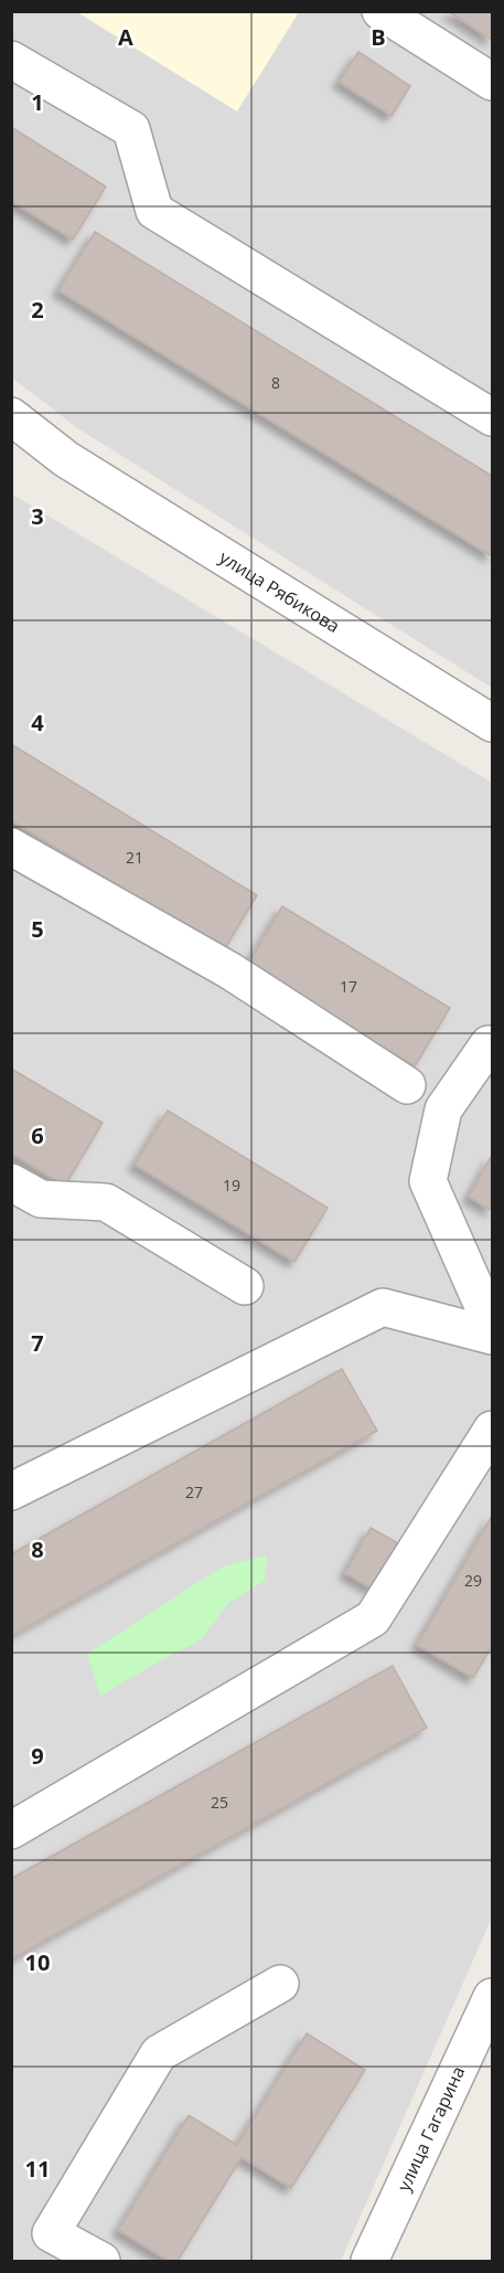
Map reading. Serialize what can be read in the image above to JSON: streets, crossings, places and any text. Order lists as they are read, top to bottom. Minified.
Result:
{"streets":{"street":["улица Рябикова","улица Гагарина"]},"house_numbers":["8","21","17","19","27","29","25"],"grid":{"columns":["A","B"],"rows":["1","2","3","4","5","6","7","8","9","10","11"]}}
